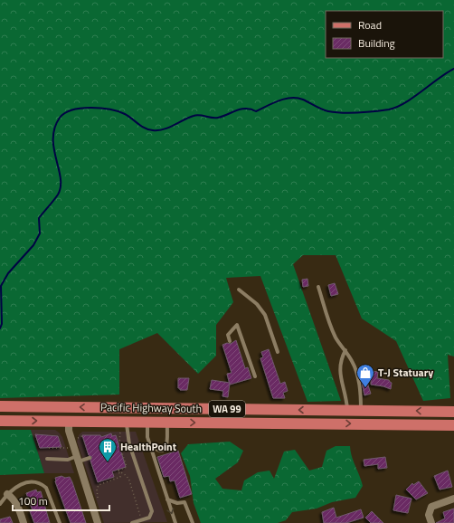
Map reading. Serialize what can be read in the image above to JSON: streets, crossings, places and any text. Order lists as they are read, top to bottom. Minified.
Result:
{"streets":{"main road":["Pacific Highway South","WA 99"]},"places":{"shop":["T-J Statuary"],"building":["HealthPoint"]},"legend":["Road","Building"],"scale_bar":"100 m"}
